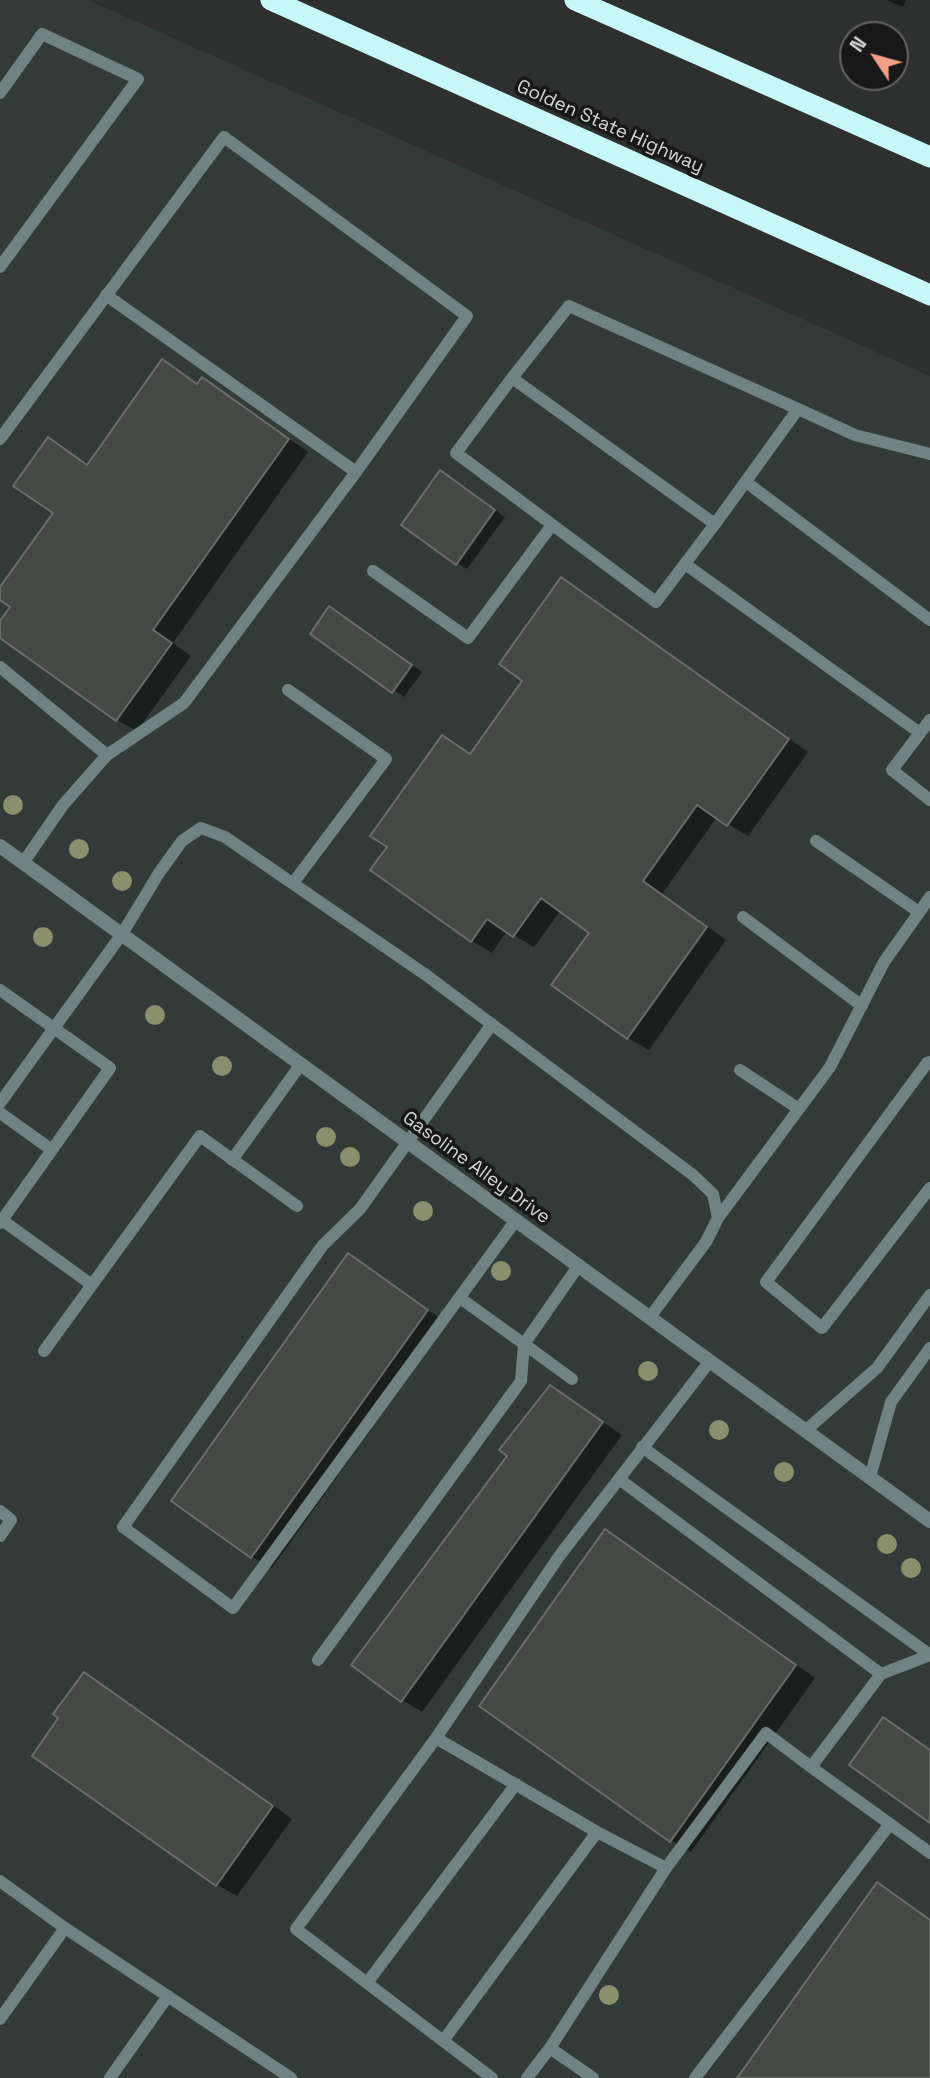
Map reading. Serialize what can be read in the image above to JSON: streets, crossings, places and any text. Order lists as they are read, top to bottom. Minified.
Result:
{"streets":{"highway":["Golden State Highway"],"street":["Gasoline Alley Drive"]},"north":"top left"}
